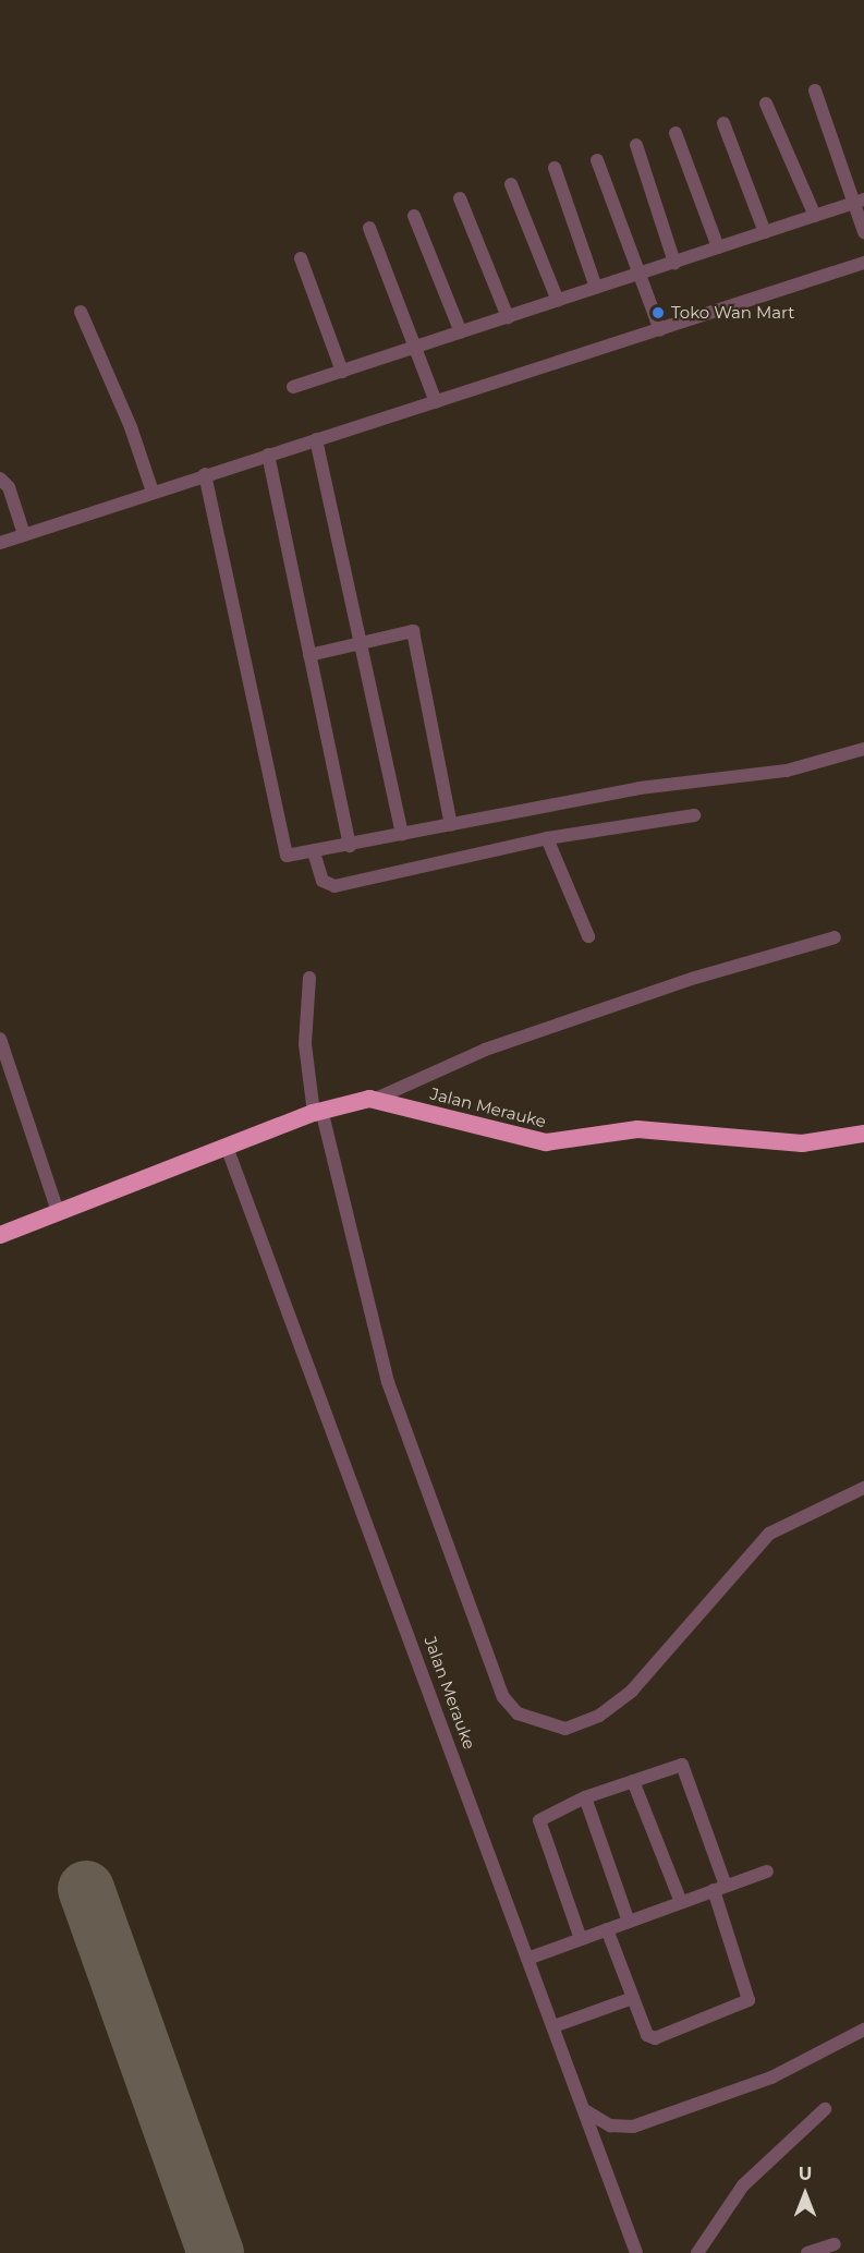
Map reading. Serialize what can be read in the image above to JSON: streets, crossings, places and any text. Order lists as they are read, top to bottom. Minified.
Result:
{"streets":{"highway":["Jalan Merauke"]},"places":["Toko Wan Mart"],"north":"top"}
